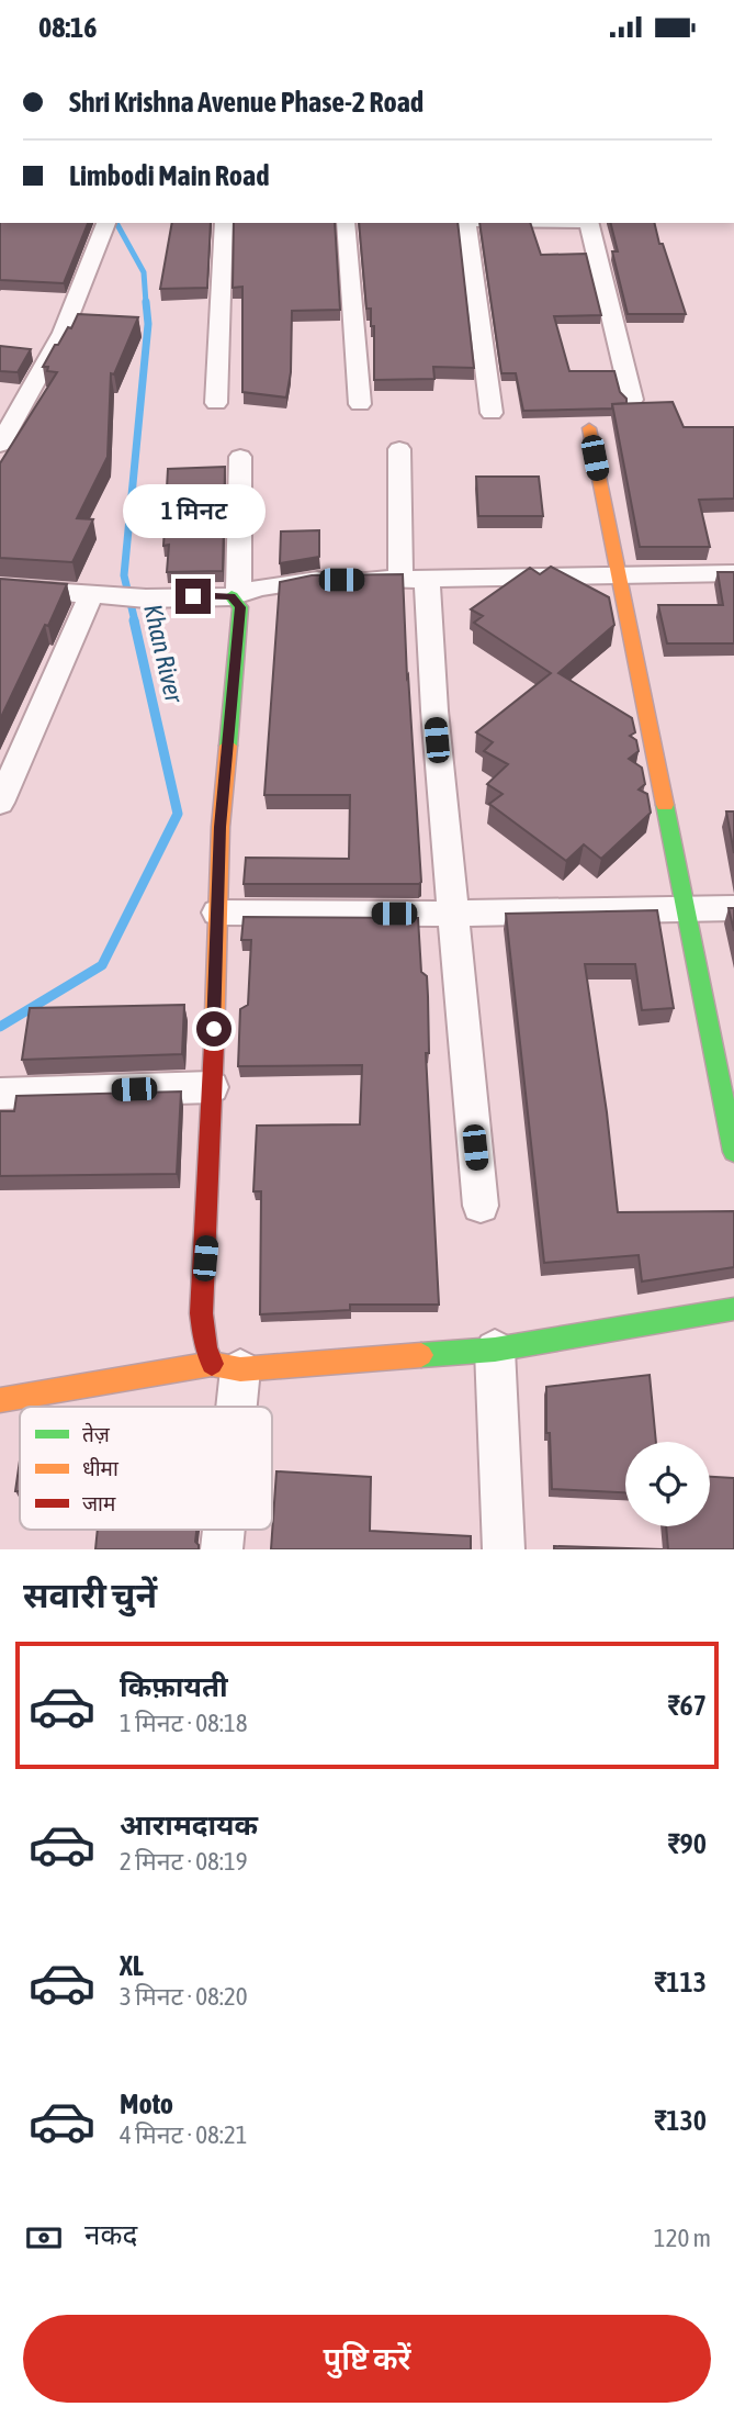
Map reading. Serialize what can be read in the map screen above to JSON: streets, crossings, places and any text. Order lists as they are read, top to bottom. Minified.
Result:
{"water":["Khan River"],"legend":["तेज़","धीमा","जाम"],"page":{"status":"08:16","banner":["Shri Krishna Avenue Phase-2 Road","Limbodi Main Road"],"bubble":"1 मिनट","heading":"सवारी चुनें","list":[{"name":"किफ़ायती","note":"1 मिनट · 08:18","value":"₹67"},{"name":"आरामदायक","note":"2 मिनट · 08:19","value":"₹90"},{"name":"XL","note":"3 मिनट · 08:20","value":"₹113"},{"name":"Moto","note":"4 मिनट · 08:21","value":"₹130"}],"pay":["नकद","120 m"],"buttons":"पुष्टि करें"}}
